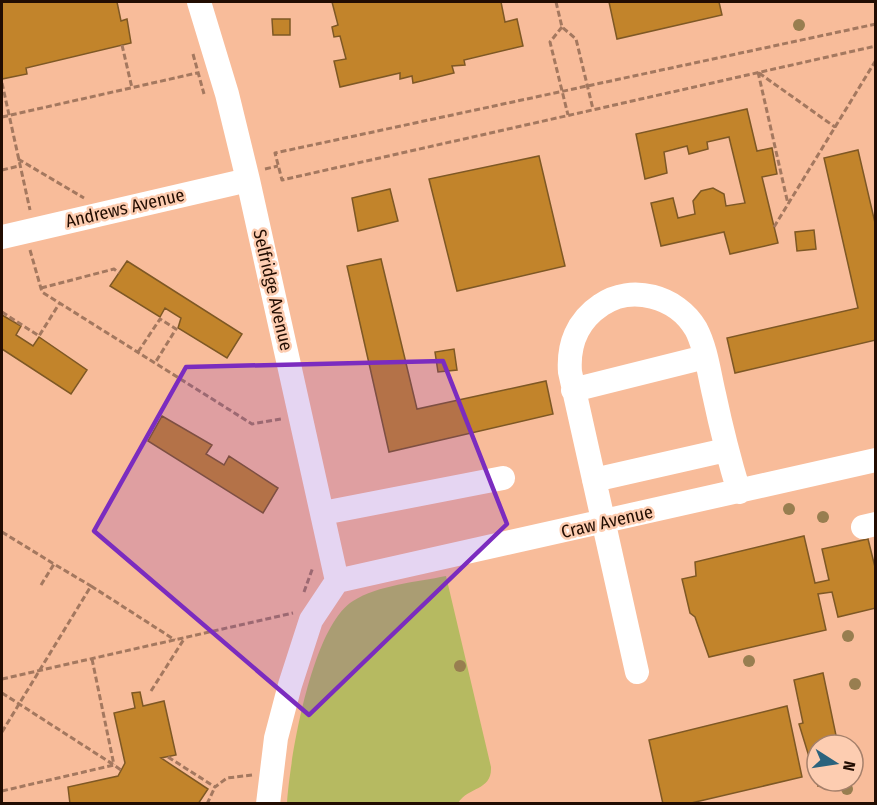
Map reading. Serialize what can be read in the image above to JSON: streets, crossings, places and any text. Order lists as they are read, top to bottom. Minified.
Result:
{"streets":{"street":["Andrews Avenue","Selfridge Avenue","Craw Avenue"]},"crossings":[["Andrews Avenue","Selfridge Avenue"],["Selfridge Avenue","Craw Avenue"]],"north":"right"}
